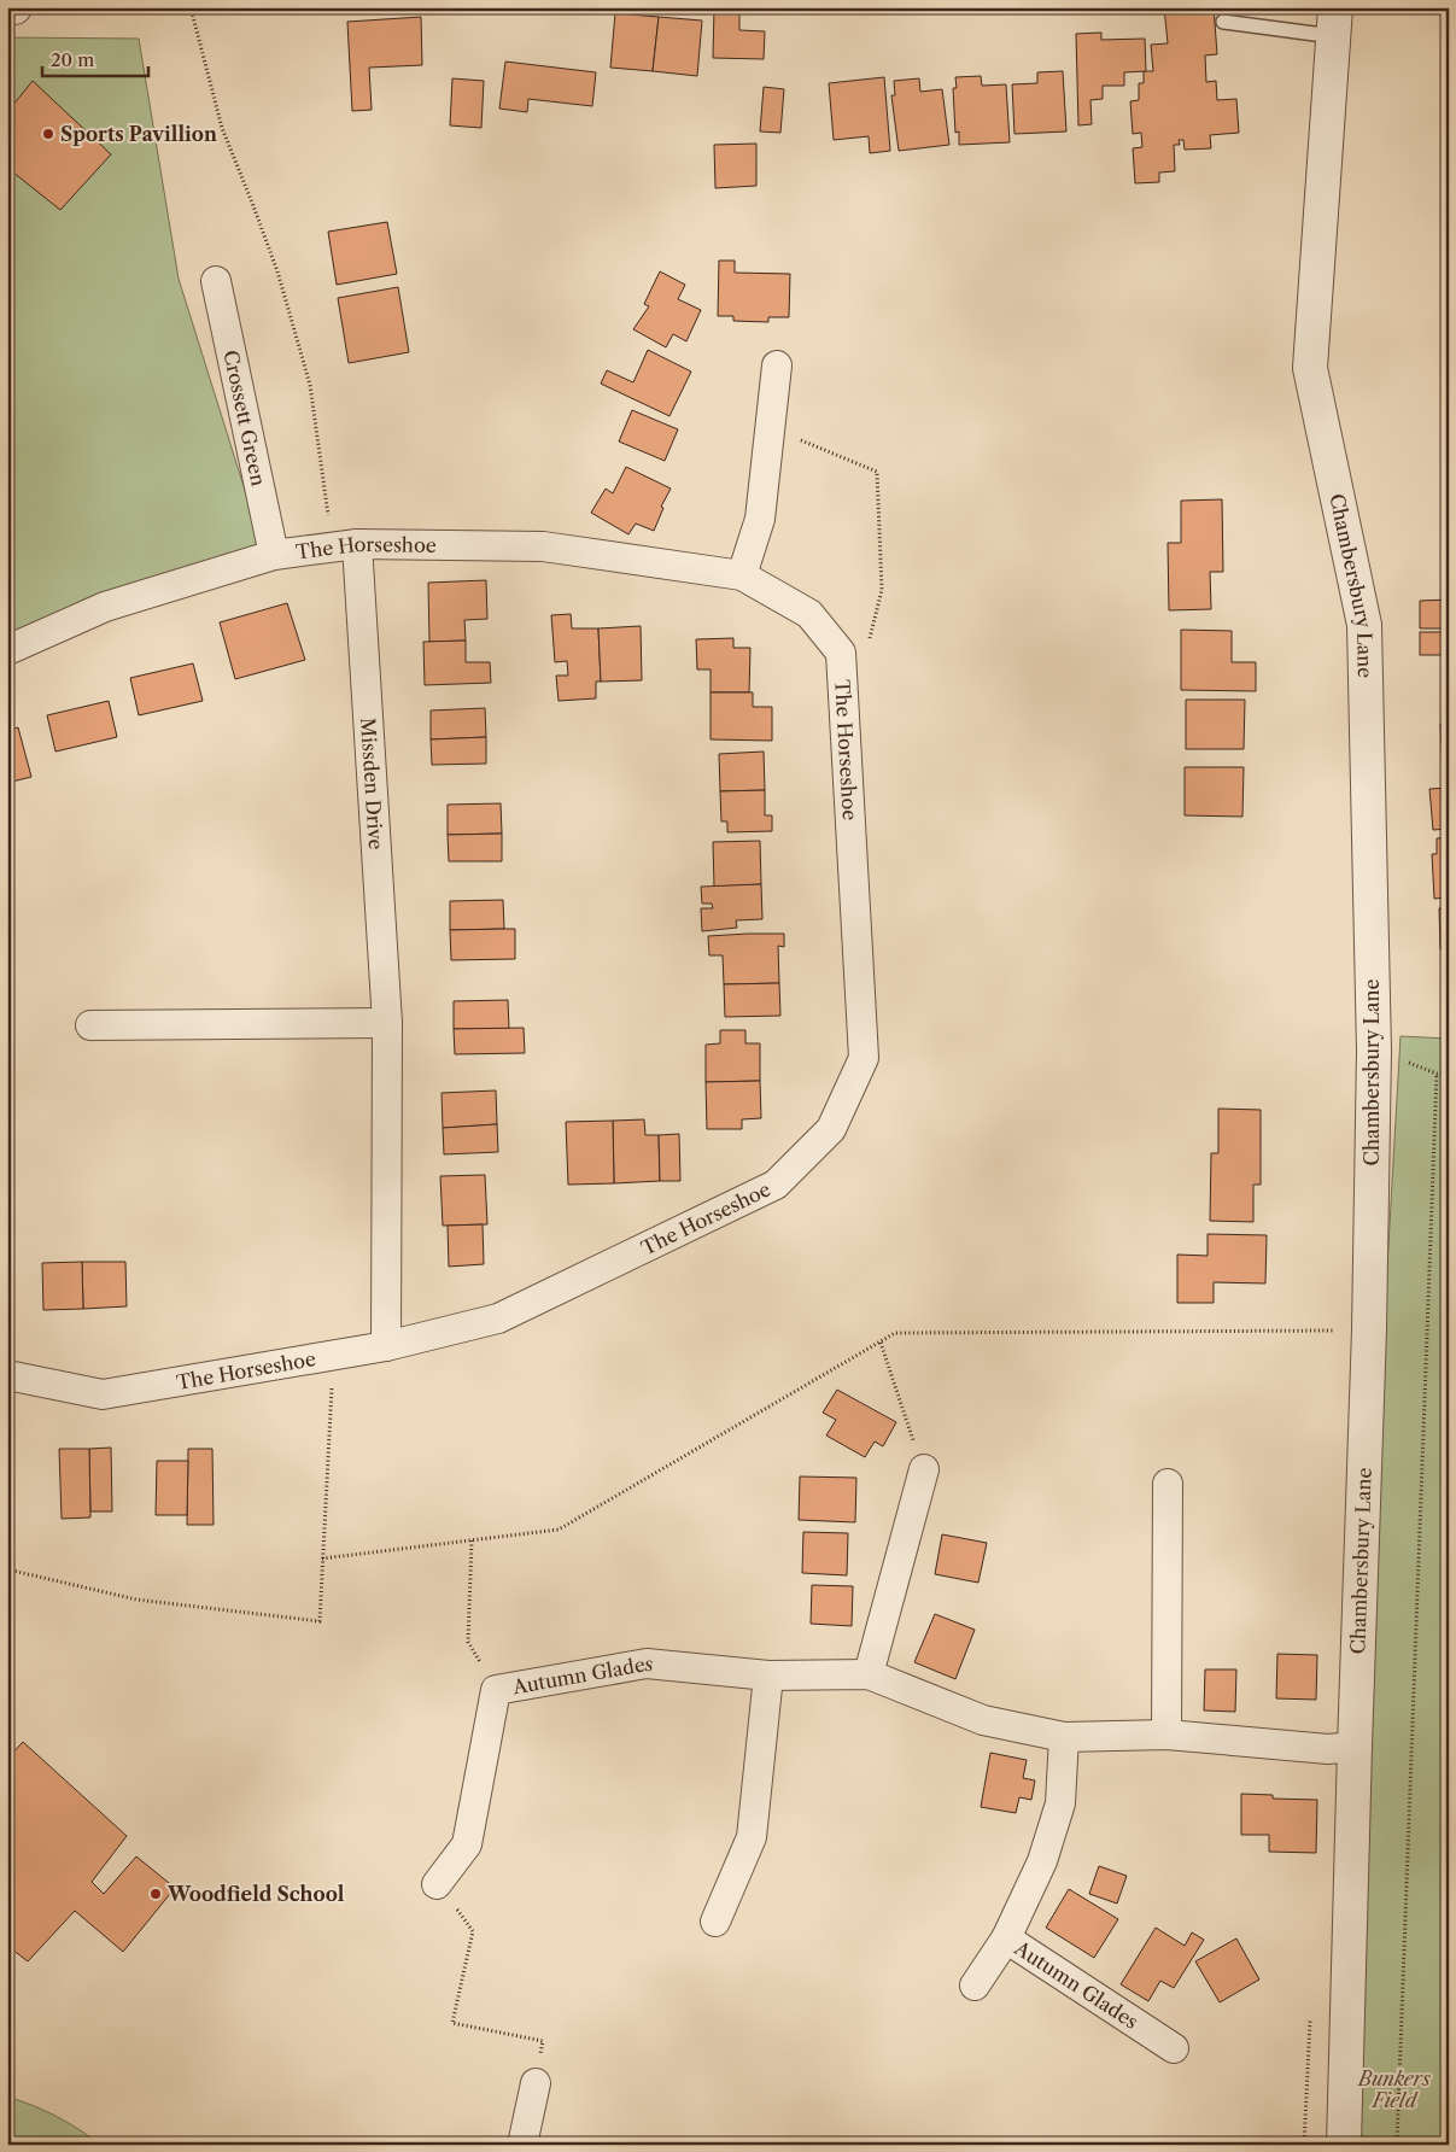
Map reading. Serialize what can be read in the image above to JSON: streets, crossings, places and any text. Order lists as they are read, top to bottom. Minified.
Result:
{"streets":{"street":["Crossett Green","The Horseshoe","Chambersbury Lane","Missden Drive","Autumn Glades"]},"crossings":[["Crossett Green","The Horseshoe"],["The Horseshoe","Missden Drive"],["Chambersbury Lane","Autumn Glades"]],"parks":["Bunkers Field"],"places":["Sports Pavillion","Woodfield School"],"scale_bar":"20 m"}
